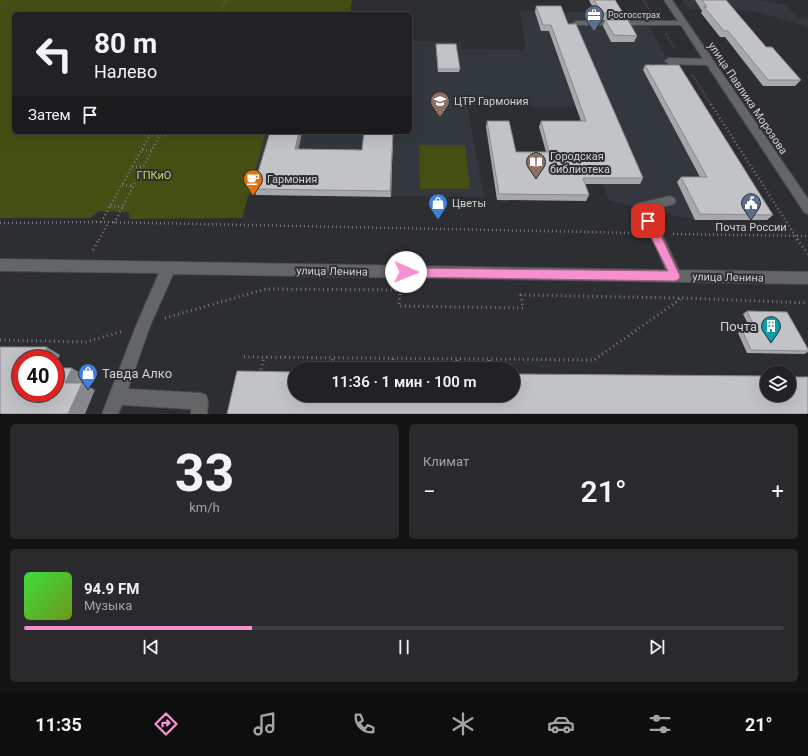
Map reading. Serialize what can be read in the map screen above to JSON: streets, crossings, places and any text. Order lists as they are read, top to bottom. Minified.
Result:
{"streets":{"street":["улица Павлика Морозова","улица Ленина"]},"parks":["ГПКиО"],"places":{"office":["Росгосстрах"],"school or university":["ЦТР Гармония"],"library":["Городская библиотека"],"cafe":["Гармония"],"shop":["Цветы","Тавда Алко"],"public building":["Почта России"],"building":["Почта"]},"page":{"turn":["80 m","Налево"],"then":"Затем","limit":"40","trip":"11:36 · 1 мин · 100 m","tile":[["33","km/h"],"Климат"],"heat":["−","21°","+"],"song":["94.9 FM","Музыка"],"tabs":["11:35","21°"]}}
